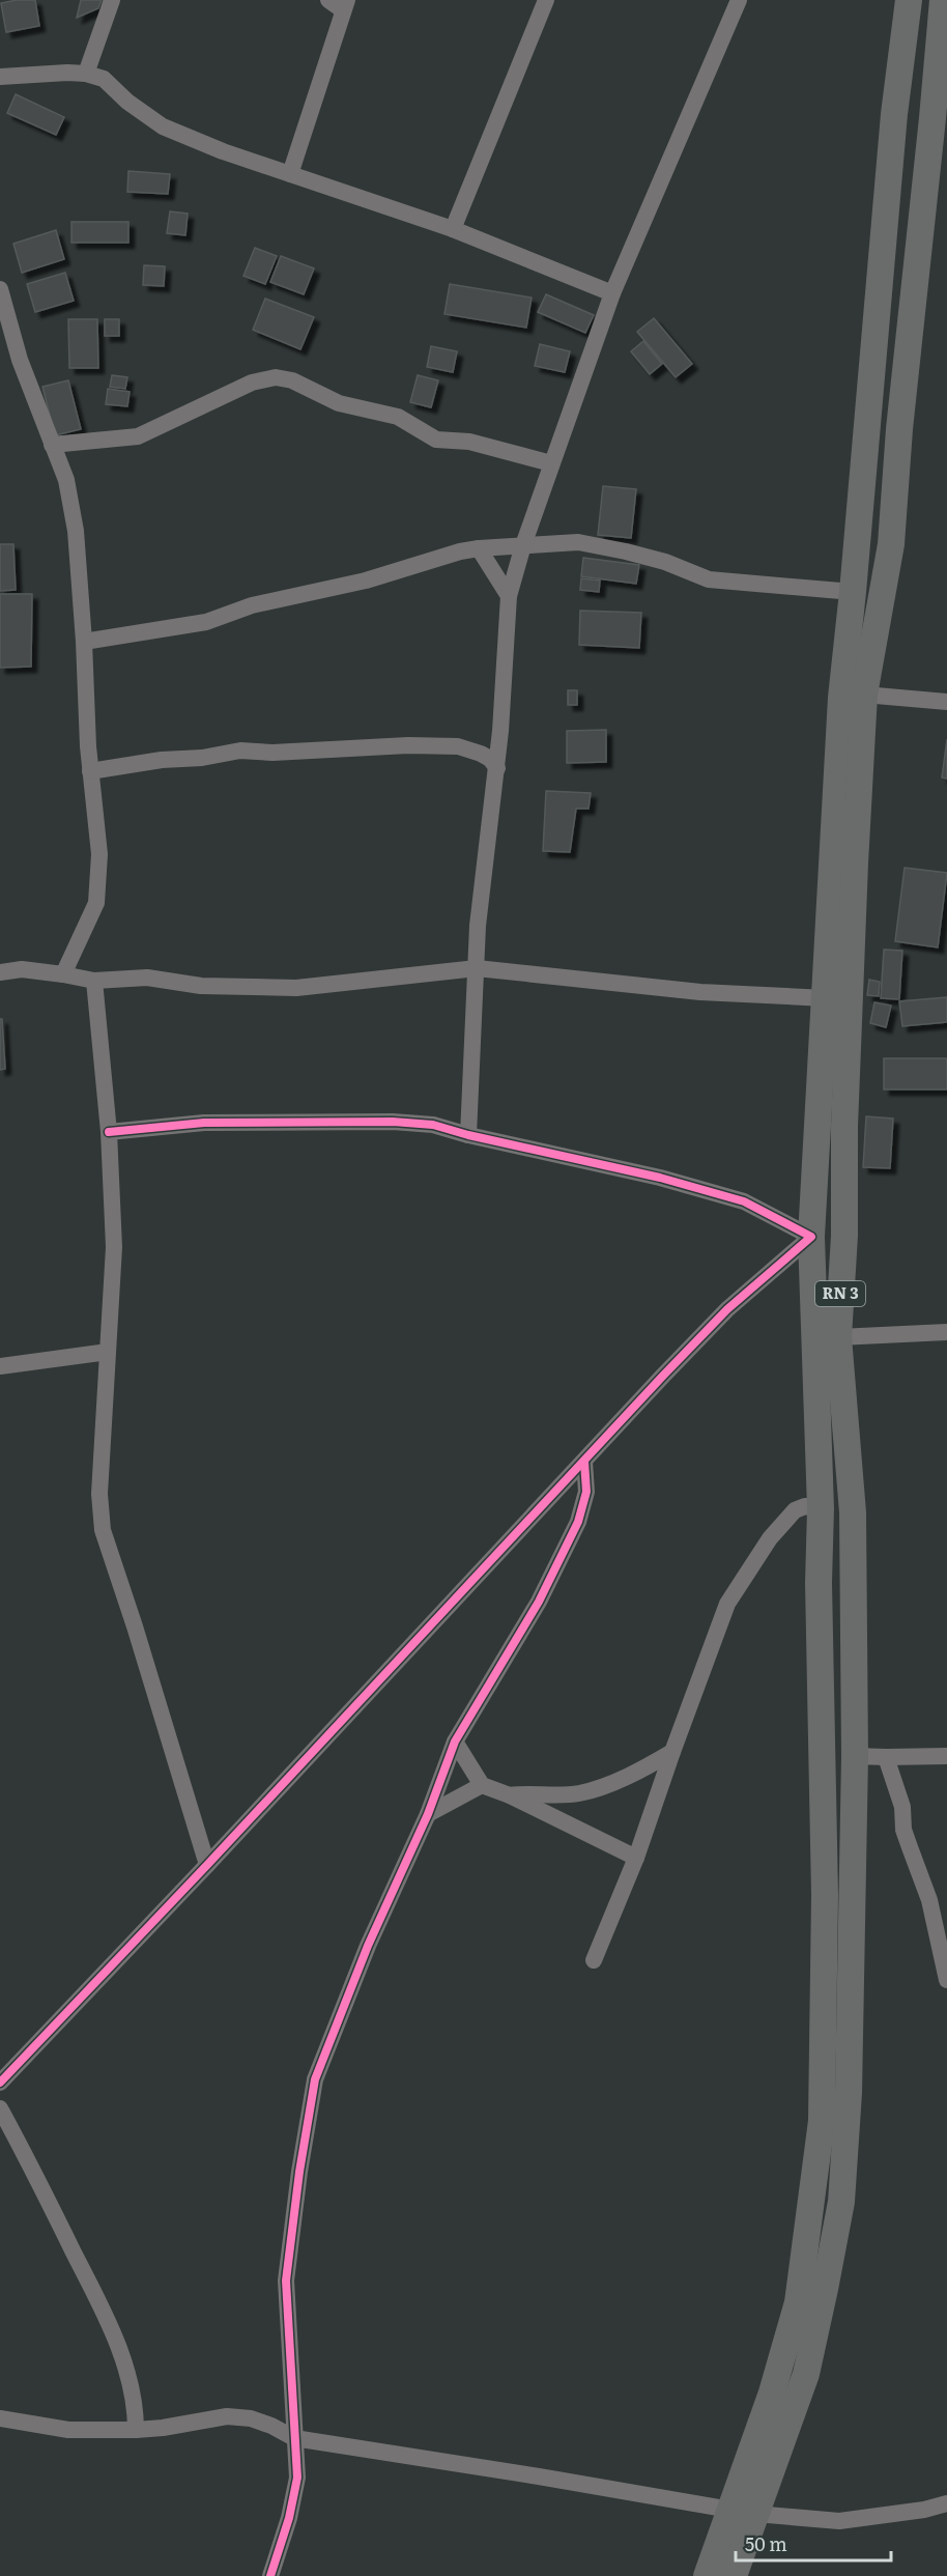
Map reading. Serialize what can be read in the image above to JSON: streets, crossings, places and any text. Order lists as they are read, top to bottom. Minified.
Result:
{"streets":{"main road":["RN 3"]},"scale_bar":"50 m"}
